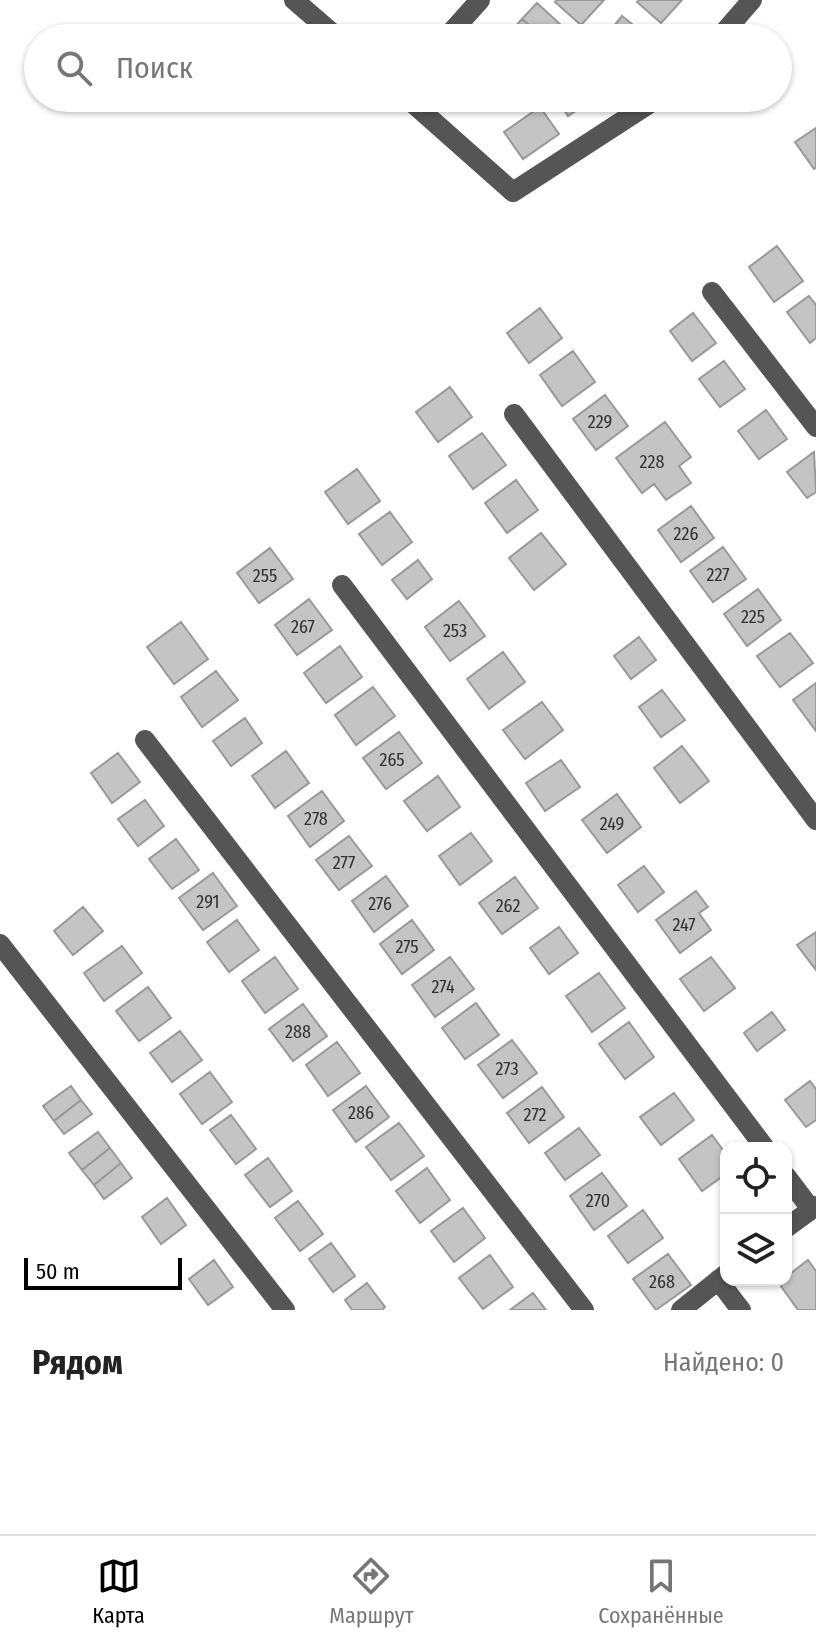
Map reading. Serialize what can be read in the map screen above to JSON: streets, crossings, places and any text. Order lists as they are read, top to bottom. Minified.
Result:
{"house_numbers":["229","228","226","227","255","225","267","253","265","278","249","277","291","276","262","247","275","274","288","273","286","272","270","268"],"scale_bar":"50 m","page":{"search":"Поиск","scale":"50 m","heading":["Рядом","Найдено: 0"],"nav":["Карта","Маршрут","Сохранённые"]}}
